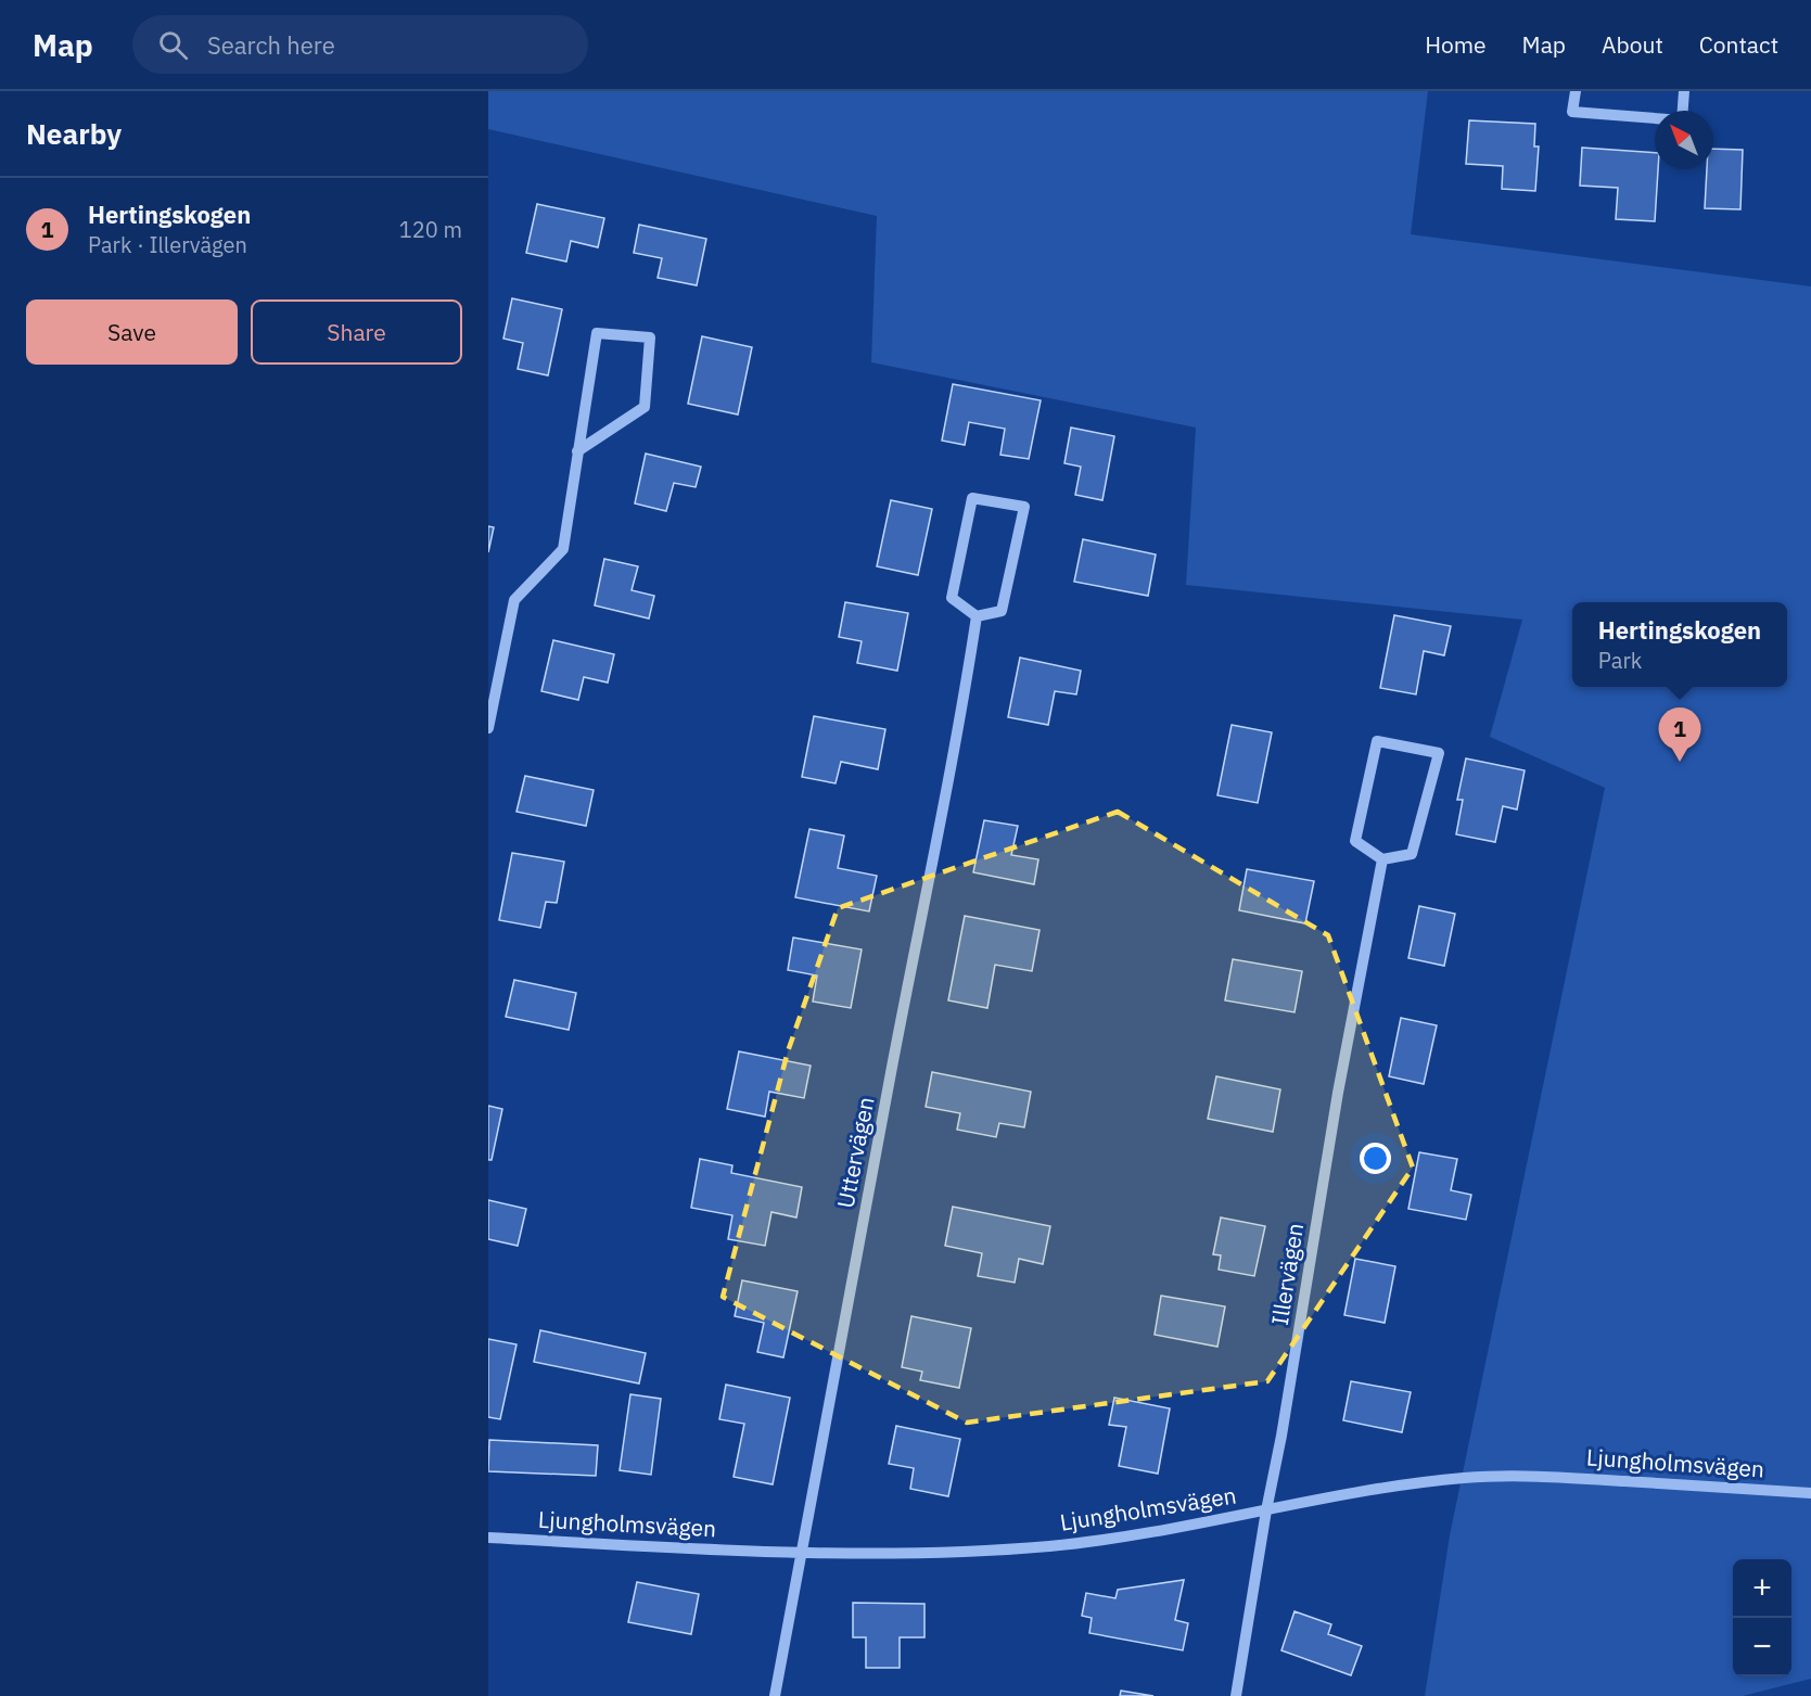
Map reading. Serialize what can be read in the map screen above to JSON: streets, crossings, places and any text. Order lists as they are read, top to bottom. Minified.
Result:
{"streets":{"street":["Uttervägen","Illervägen","Ljungholmsvägen"]},"crossings":[["Uttervägen","Ljungholmsvägen"],["Illervägen","Ljungholmsvägen"]],"north":"top left","page":{"header":"Map","search":"Search here","nav":["Home","Map","About","Contact"],"heading":"Nearby","list":[{"mark":"1","name":"Hertingskogen","note":"Park · Illervägen","value":"120 m"}],"buttons":["Save","Share"],"popup":["Hertingskogen","Park"],"pins":"1","map_buttons":["+","−"]}}
